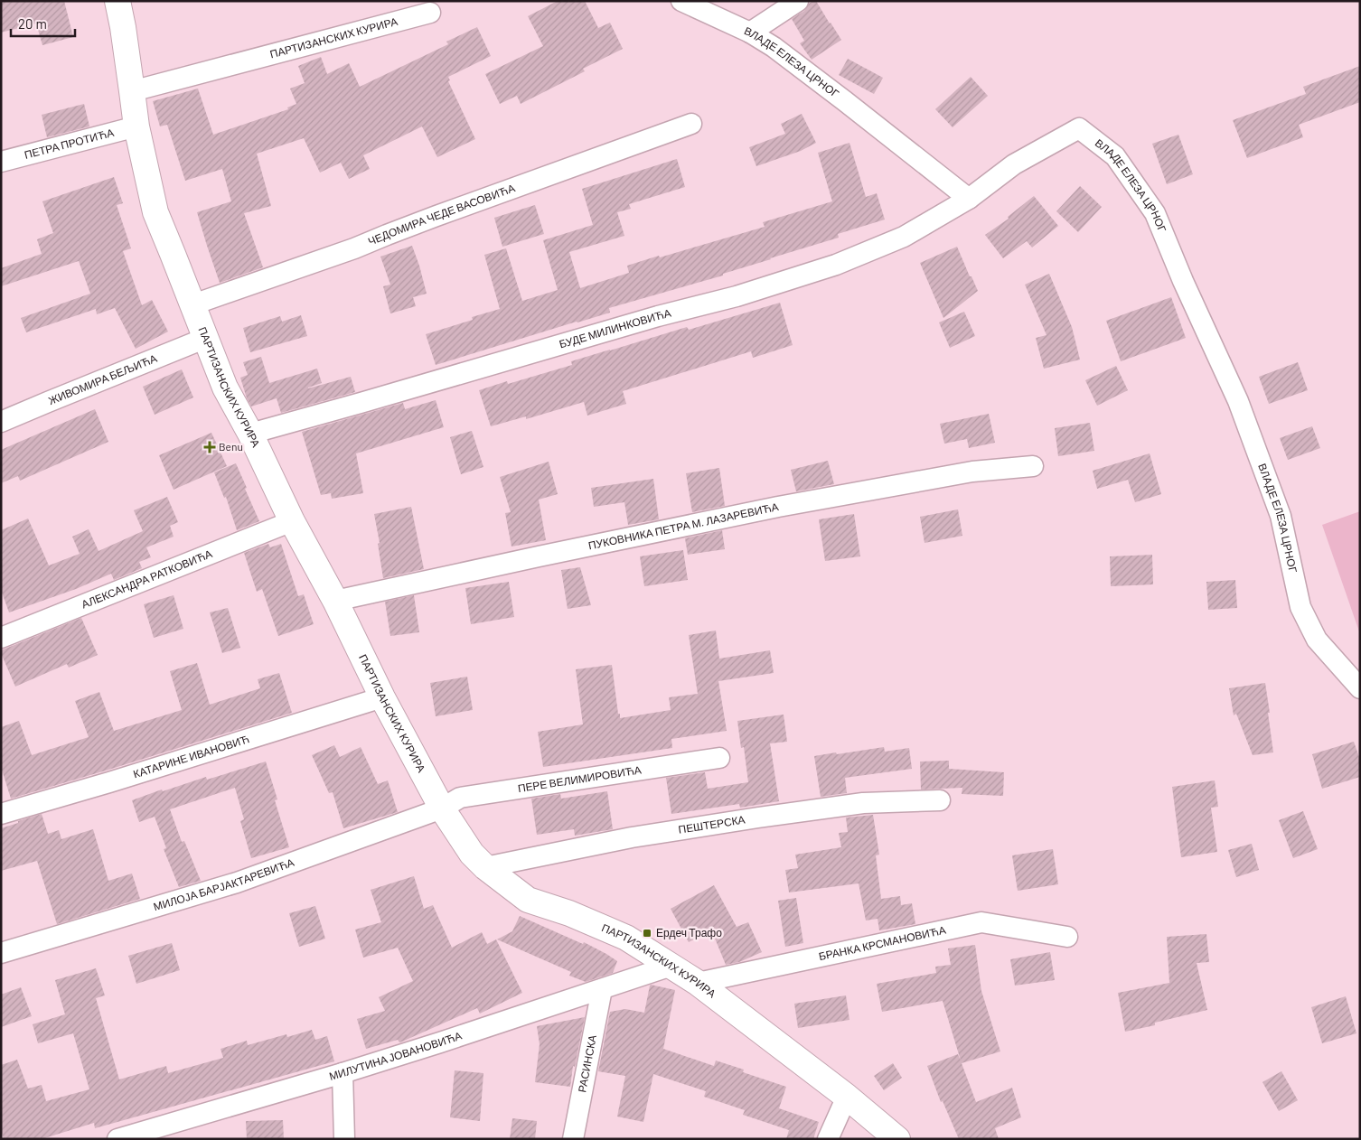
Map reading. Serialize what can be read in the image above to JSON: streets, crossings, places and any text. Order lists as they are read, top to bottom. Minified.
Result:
{"streets":{"street":["ПАРТИЗАНСКИХ КУРИРА","ВЛАДЕ ЕЛЕЗА ЦРНОГ","ПЕТРА ПРОТИЋА","ЧЕДОМИРА ЧЕДЕ ВАСОВИЋА","БУДЕ МИЛИНКОВИЋА","ЖИВОМИРА БЕЉИЋА","ПУКОВНИКА ПЕТРА М. ЛАЗАРЕВИЋА","АЛЕКСАНДРА РАТКОВИЋА","КАТАРИНЕ ИВАНОВИЋ","ПЕРЕ ВЕЛИМИРОВИЋА","ПЕШТЕРСКА","МИЛОЈА БАРЈАКТАРЕВИЋА","БРАНКА КРСМАНОВИЋА","МИЛУТИНА ЈОВАНОВИЋА","РАСИНСКА"]},"crossings":[["ПАРТИЗАНСКИХ КУРИРА","ПЕТРА ПРОТИЋА"],["ПАРТИЗАНСКИХ КУРИРА","ЧЕДОМИРА ЧЕДЕ ВАСОВИЋА"],["ПАРТИЗАНСКИХ КУРИРА","БУДЕ МИЛИНКОВИЋА"],["ПАРТИЗАНСКИХ КУРИРА","ЖИВОМИРА БЕЉИЋА"],["ПАРТИЗАНСКИХ КУРИРА","ПУКОВНИКА ПЕТРА М. ЛАЗАРЕВИЋА"],["ПАРТИЗАНСКИХ КУРИРА","АЛЕКСАНДРА РАТКОВИЋА"],["ПАРТИЗАНСКИХ КУРИРА","КАТАРИНЕ ИВАНОВИЋ"],["ПАРТИЗАНСКИХ КУРИРА","ПЕРЕ ВЕЛИМИРОВИЋА"],["ПАРТИЗАНСКИХ КУРИРА","ПЕШТЕРСКА"],["ПАРТИЗАНСКИХ КУРИРА","МИЛОЈА БАРЈАКТАРЕВИЋА"],["ПАРТИЗАНСКИХ КУРИРА","БРАНКА КРСМАНОВИЋА"],["ПАРТИЗАНСКИХ КУРИРА","МИЛУТИНА ЈОВАНОВИЋА"],["ВЛАДЕ ЕЛЕЗА ЦРНОГ","БУДЕ МИЛИНКОВИЋА"],["ПЕРЕ ВЕЛИМИРОВИЋА","МИЛОЈА БАРЈАКТАРЕВИЋА"],["МИЛУТИНА ЈОВАНОВИЋА","РАСИНСКА"]],"places":{"health":["Benu"],"transit":["Ердеч Трафо"]},"scale_bar":"20 m"}
